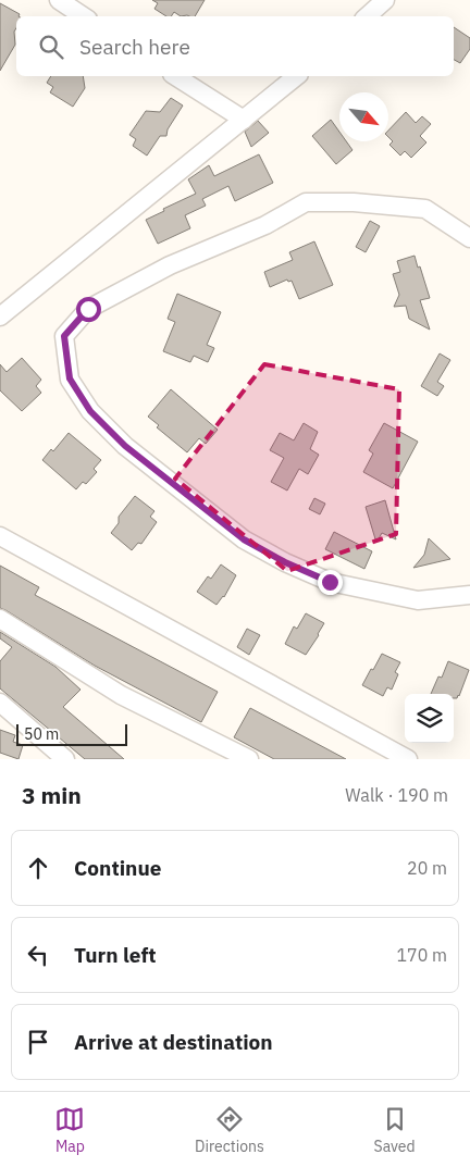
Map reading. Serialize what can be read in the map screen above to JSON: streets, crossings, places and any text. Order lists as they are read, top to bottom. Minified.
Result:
{"scale_bar":"50 m","north":"bottom right","page":{"search":"Search here","scale":"50 m","heading":["3 min","Walk · 190 m"],"list":[["Continue","20 m"],["Turn left","170 m"],"Arrive at destination"],"nav":["Map","Directions","Saved"]}}
